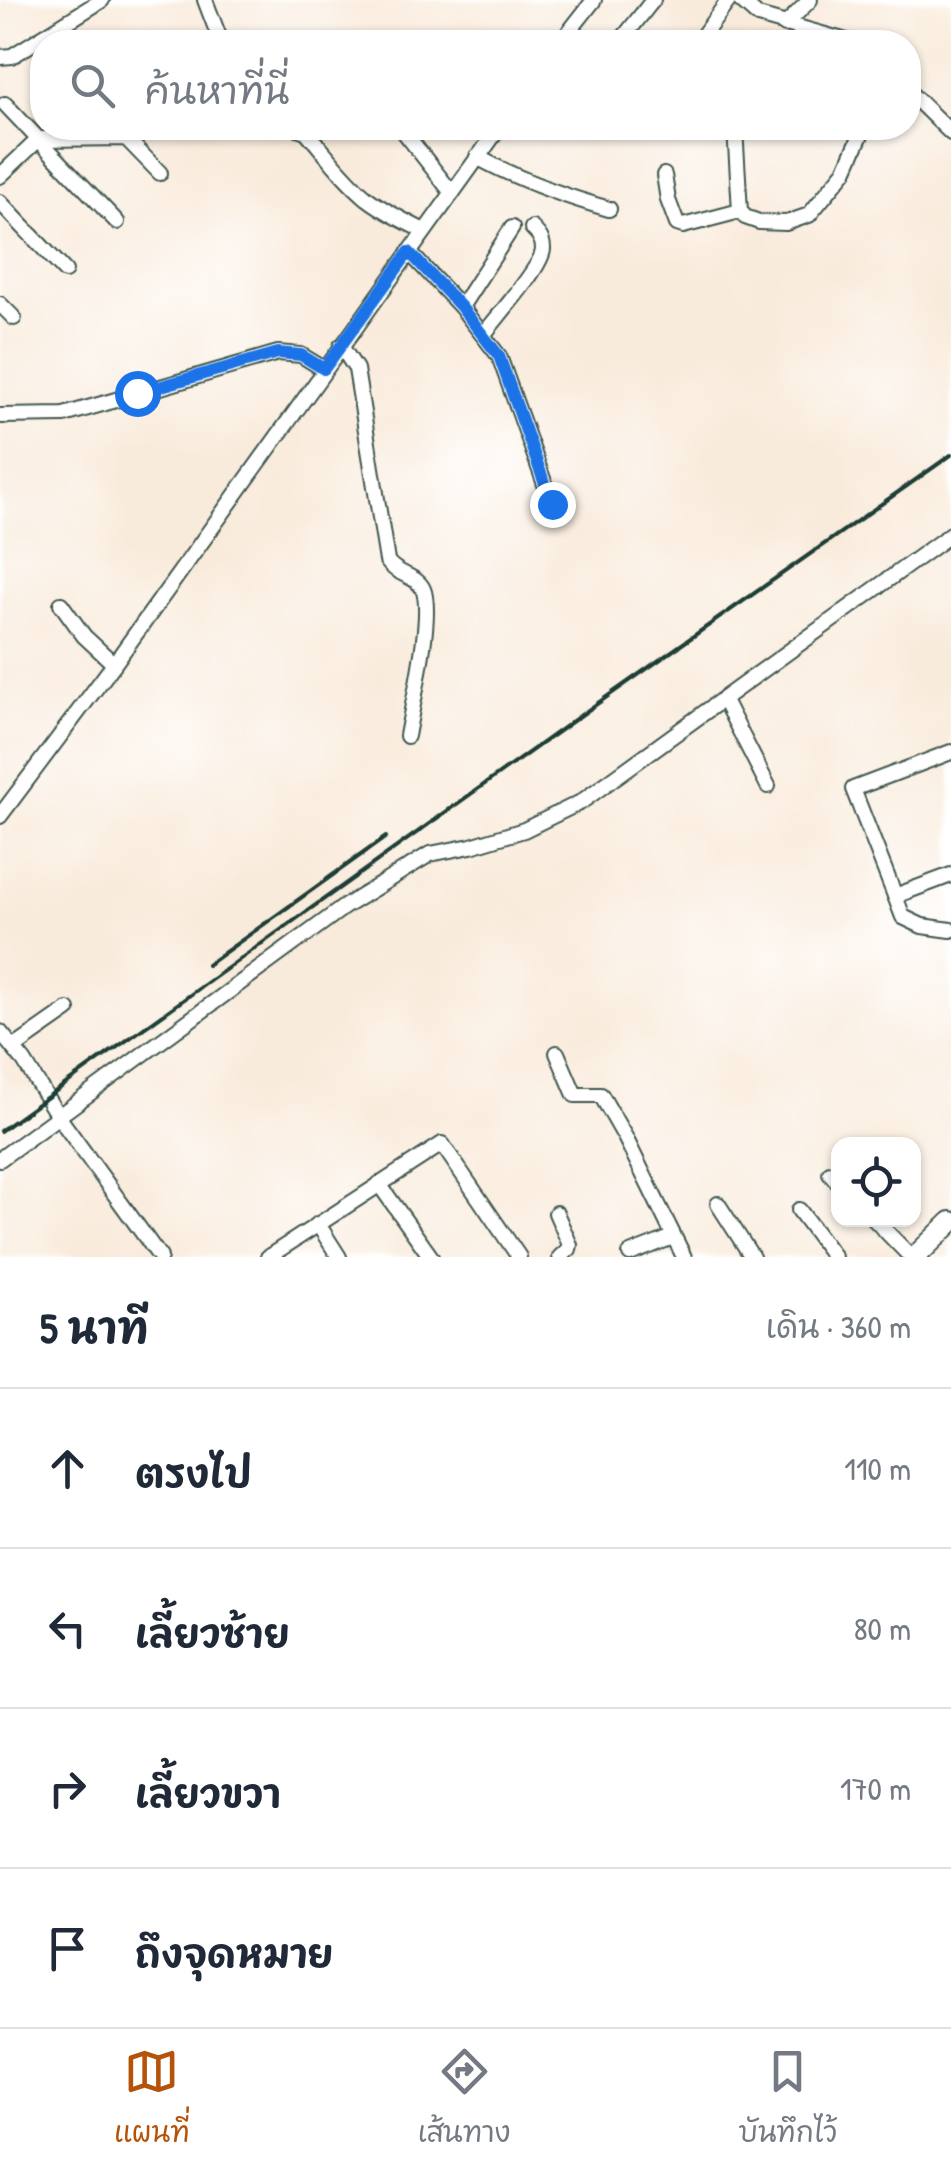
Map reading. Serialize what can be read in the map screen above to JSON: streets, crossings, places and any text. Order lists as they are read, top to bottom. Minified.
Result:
{"page":{"search":"ค้นหาที่นี่","heading":["5 นาที","เดิน · 360 m"],"list":[["ตรงไป","110 m"],["เลี้ยวซ้าย","80 m"],["เลี้ยวขวา","170 m"],"ถึงจุดหมาย"],"nav":["แผนที่","เส้นทาง","บันทึกไว้"]}}
